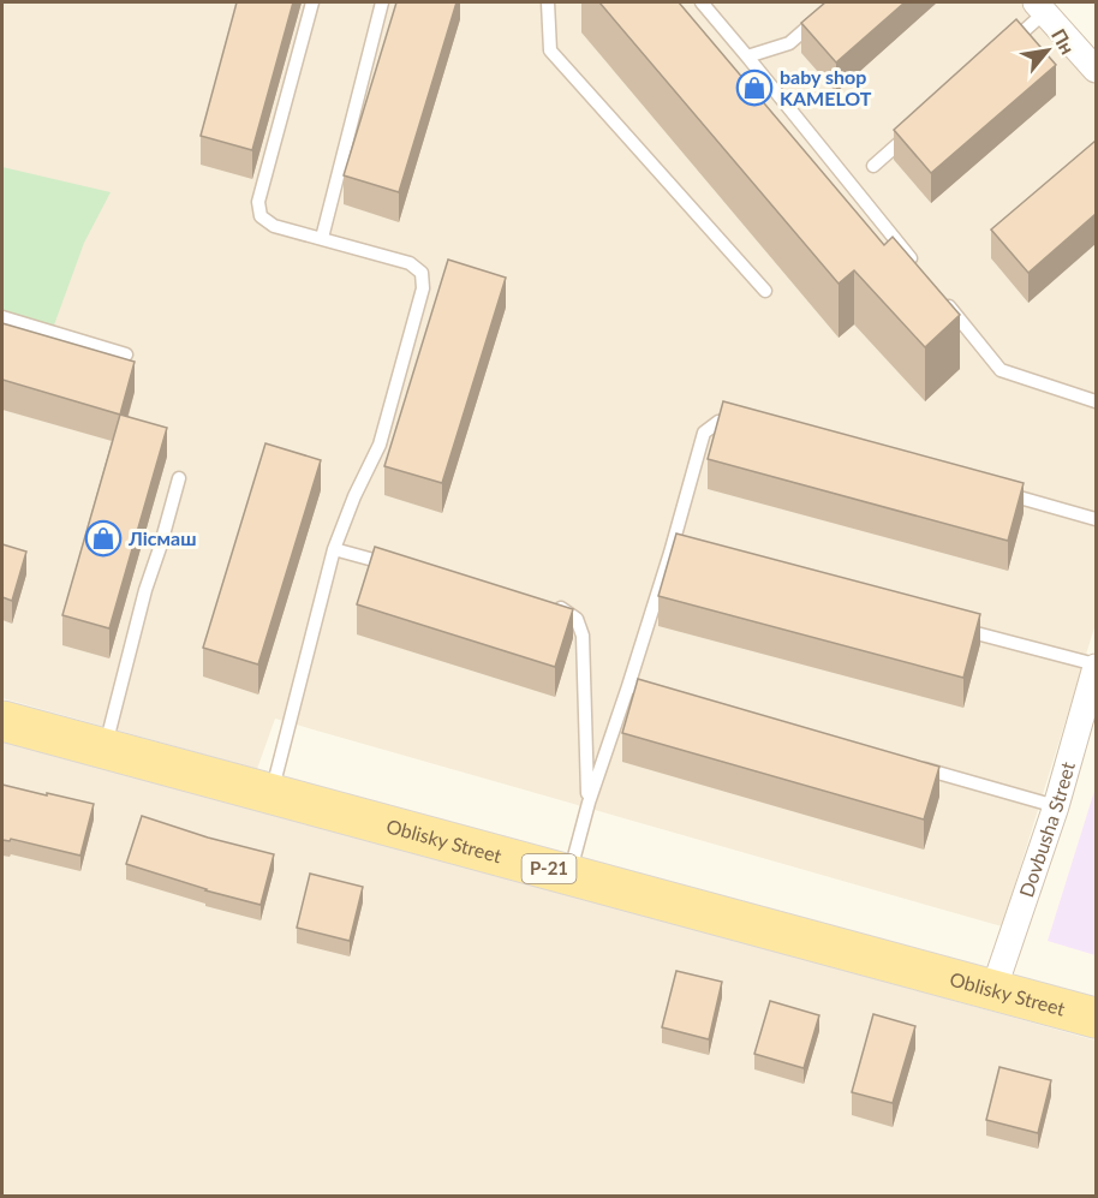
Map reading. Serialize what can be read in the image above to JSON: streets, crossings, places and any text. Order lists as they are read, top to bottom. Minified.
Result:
{"streets":{"main road":["Oblisky Street","Р-21"],"street":["Dovbusha Street"]},"crossings":[["Dovbusha Street","Oblisky Street"]],"places":{"shop":["baby shop KAMELOT","Лісмаш"]},"north":"top right"}
